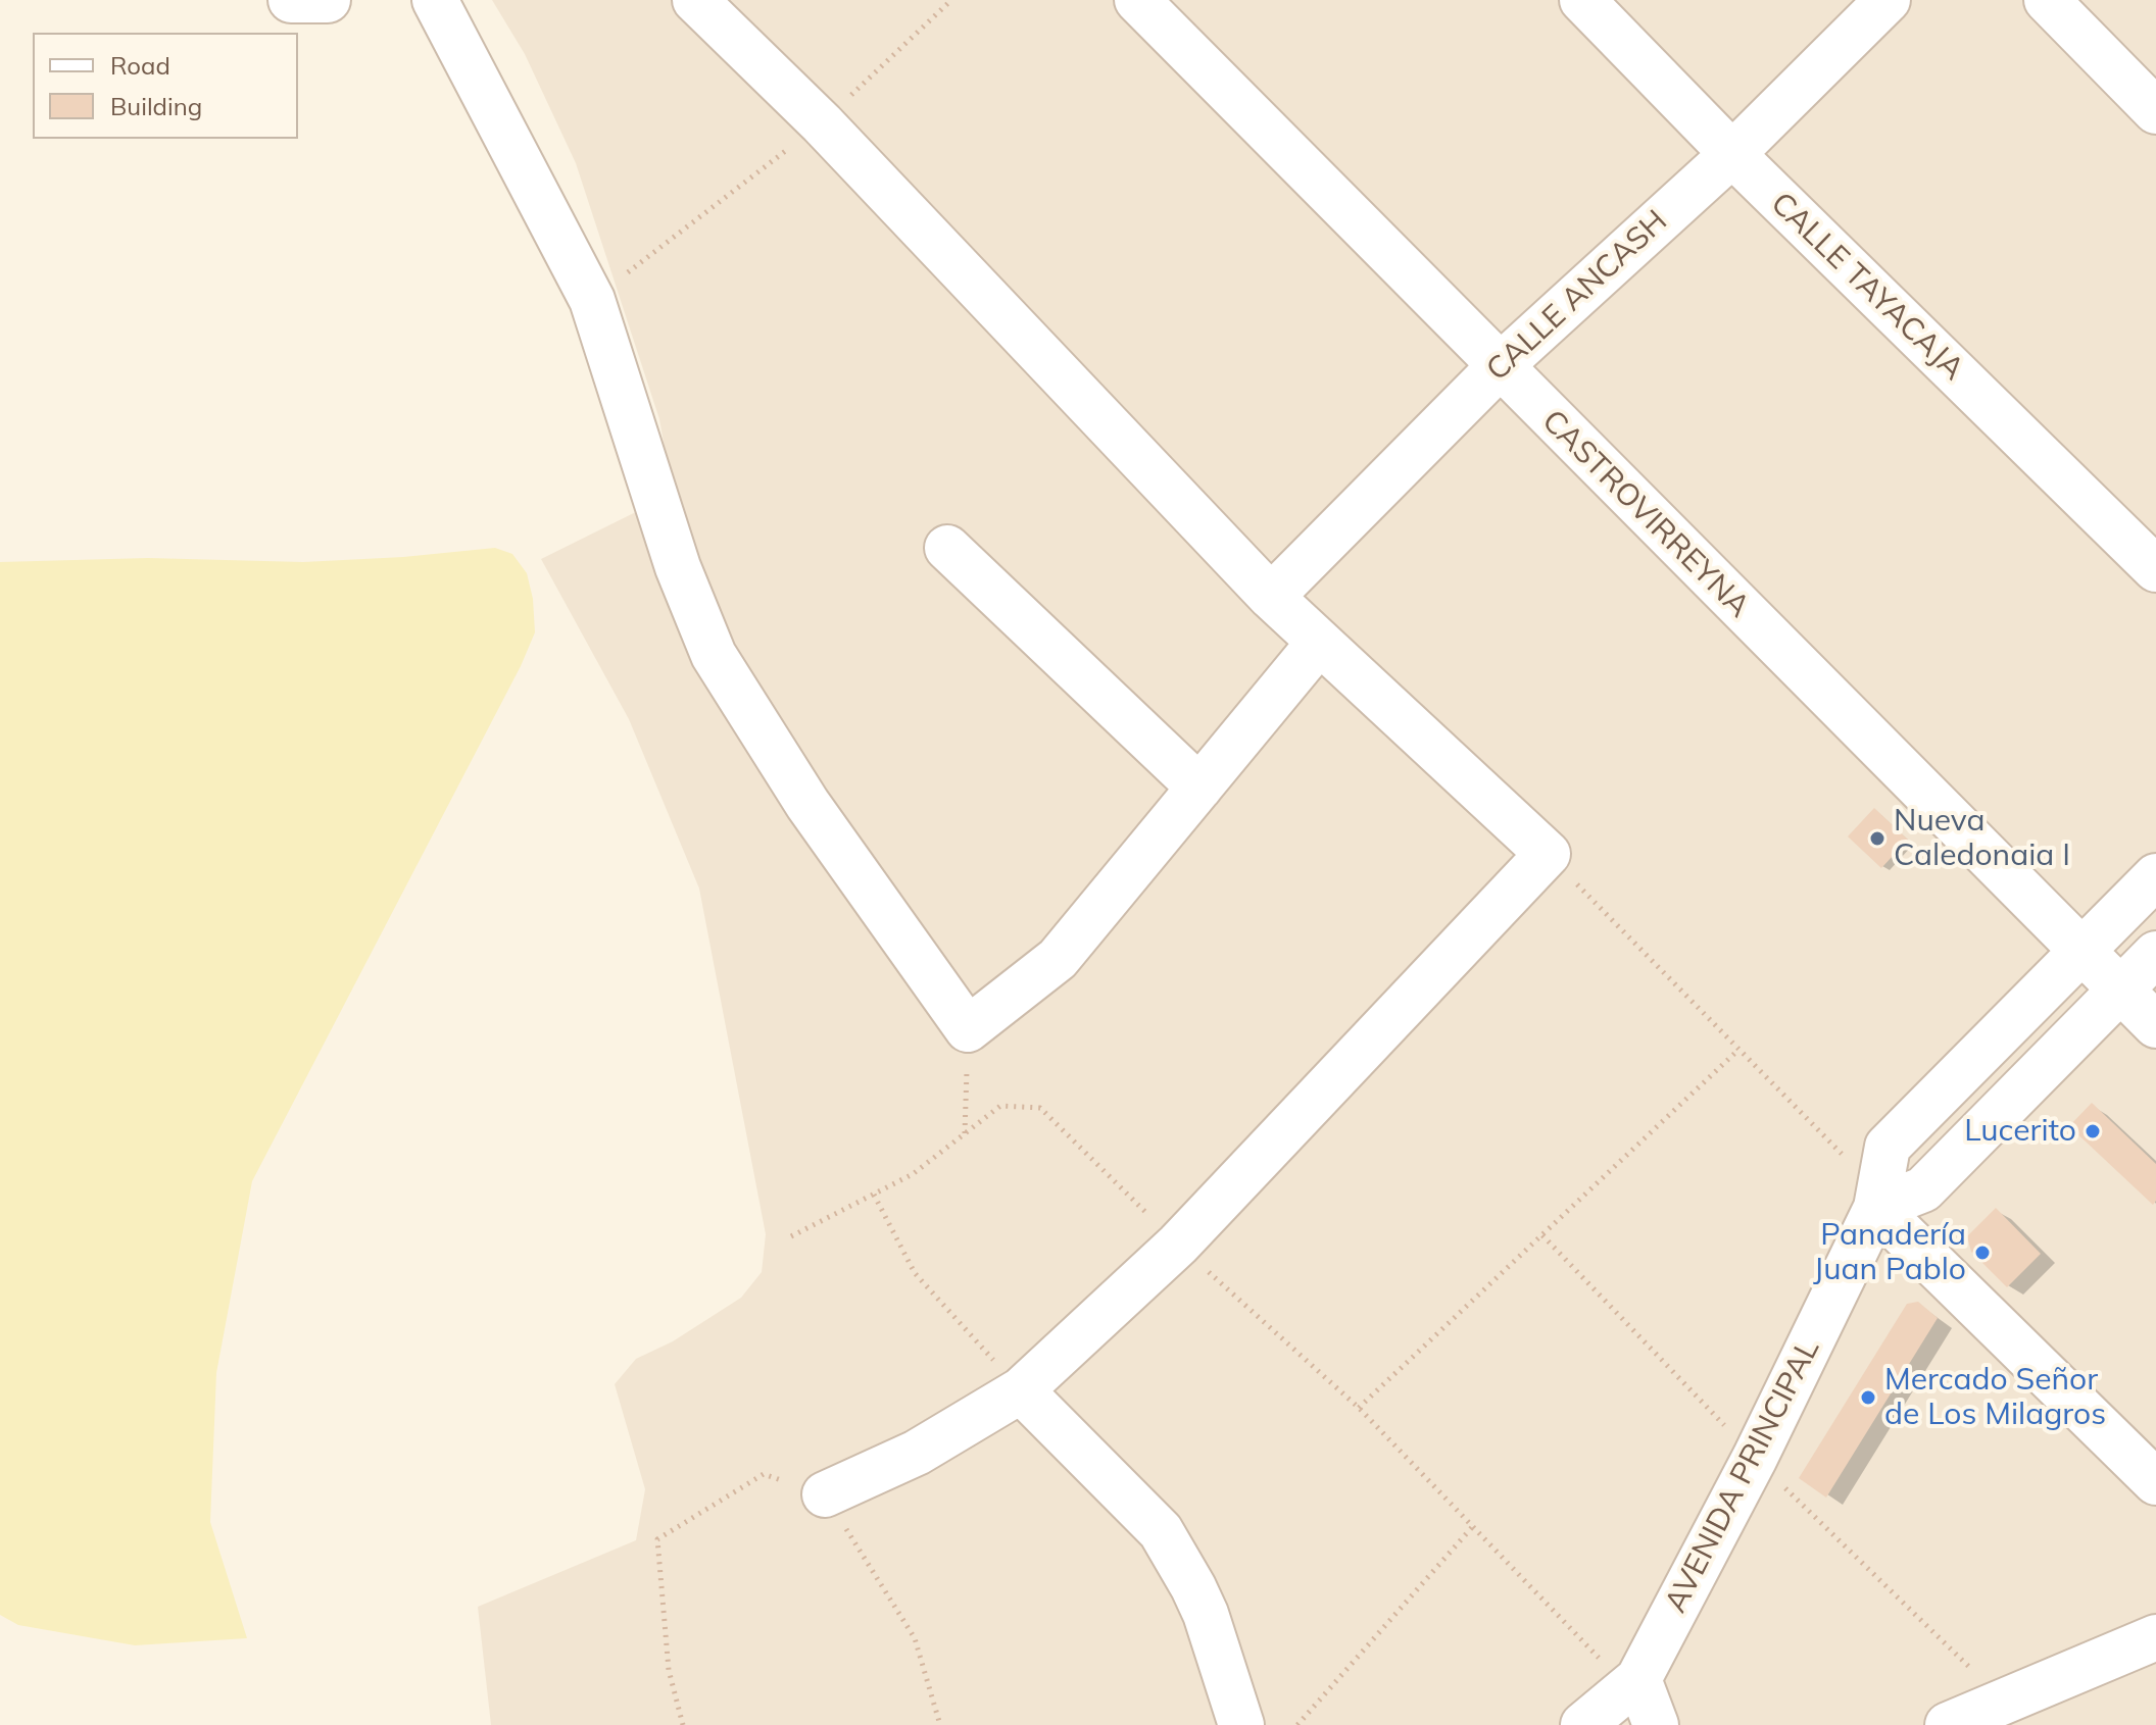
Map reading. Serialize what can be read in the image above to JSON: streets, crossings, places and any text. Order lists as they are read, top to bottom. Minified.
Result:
{"streets":{"street":["CALLE TAYACAJA","CALLE ANCASH","CASTROVIRREYNA","AVENIDA PRINCIPAL"]},"crossings":[["CALLE TAYACAJA","CALLE ANCASH"],["CALLE ANCASH","CASTROVIRREYNA"],["CASTROVIRREYNA","AVENIDA PRINCIPAL"]],"places":["Nueva Caledonaia I","Lucerito","Panadería Juan Pablo","Mercado Señor de Los Milagros"],"legend":["Road","Building"]}
